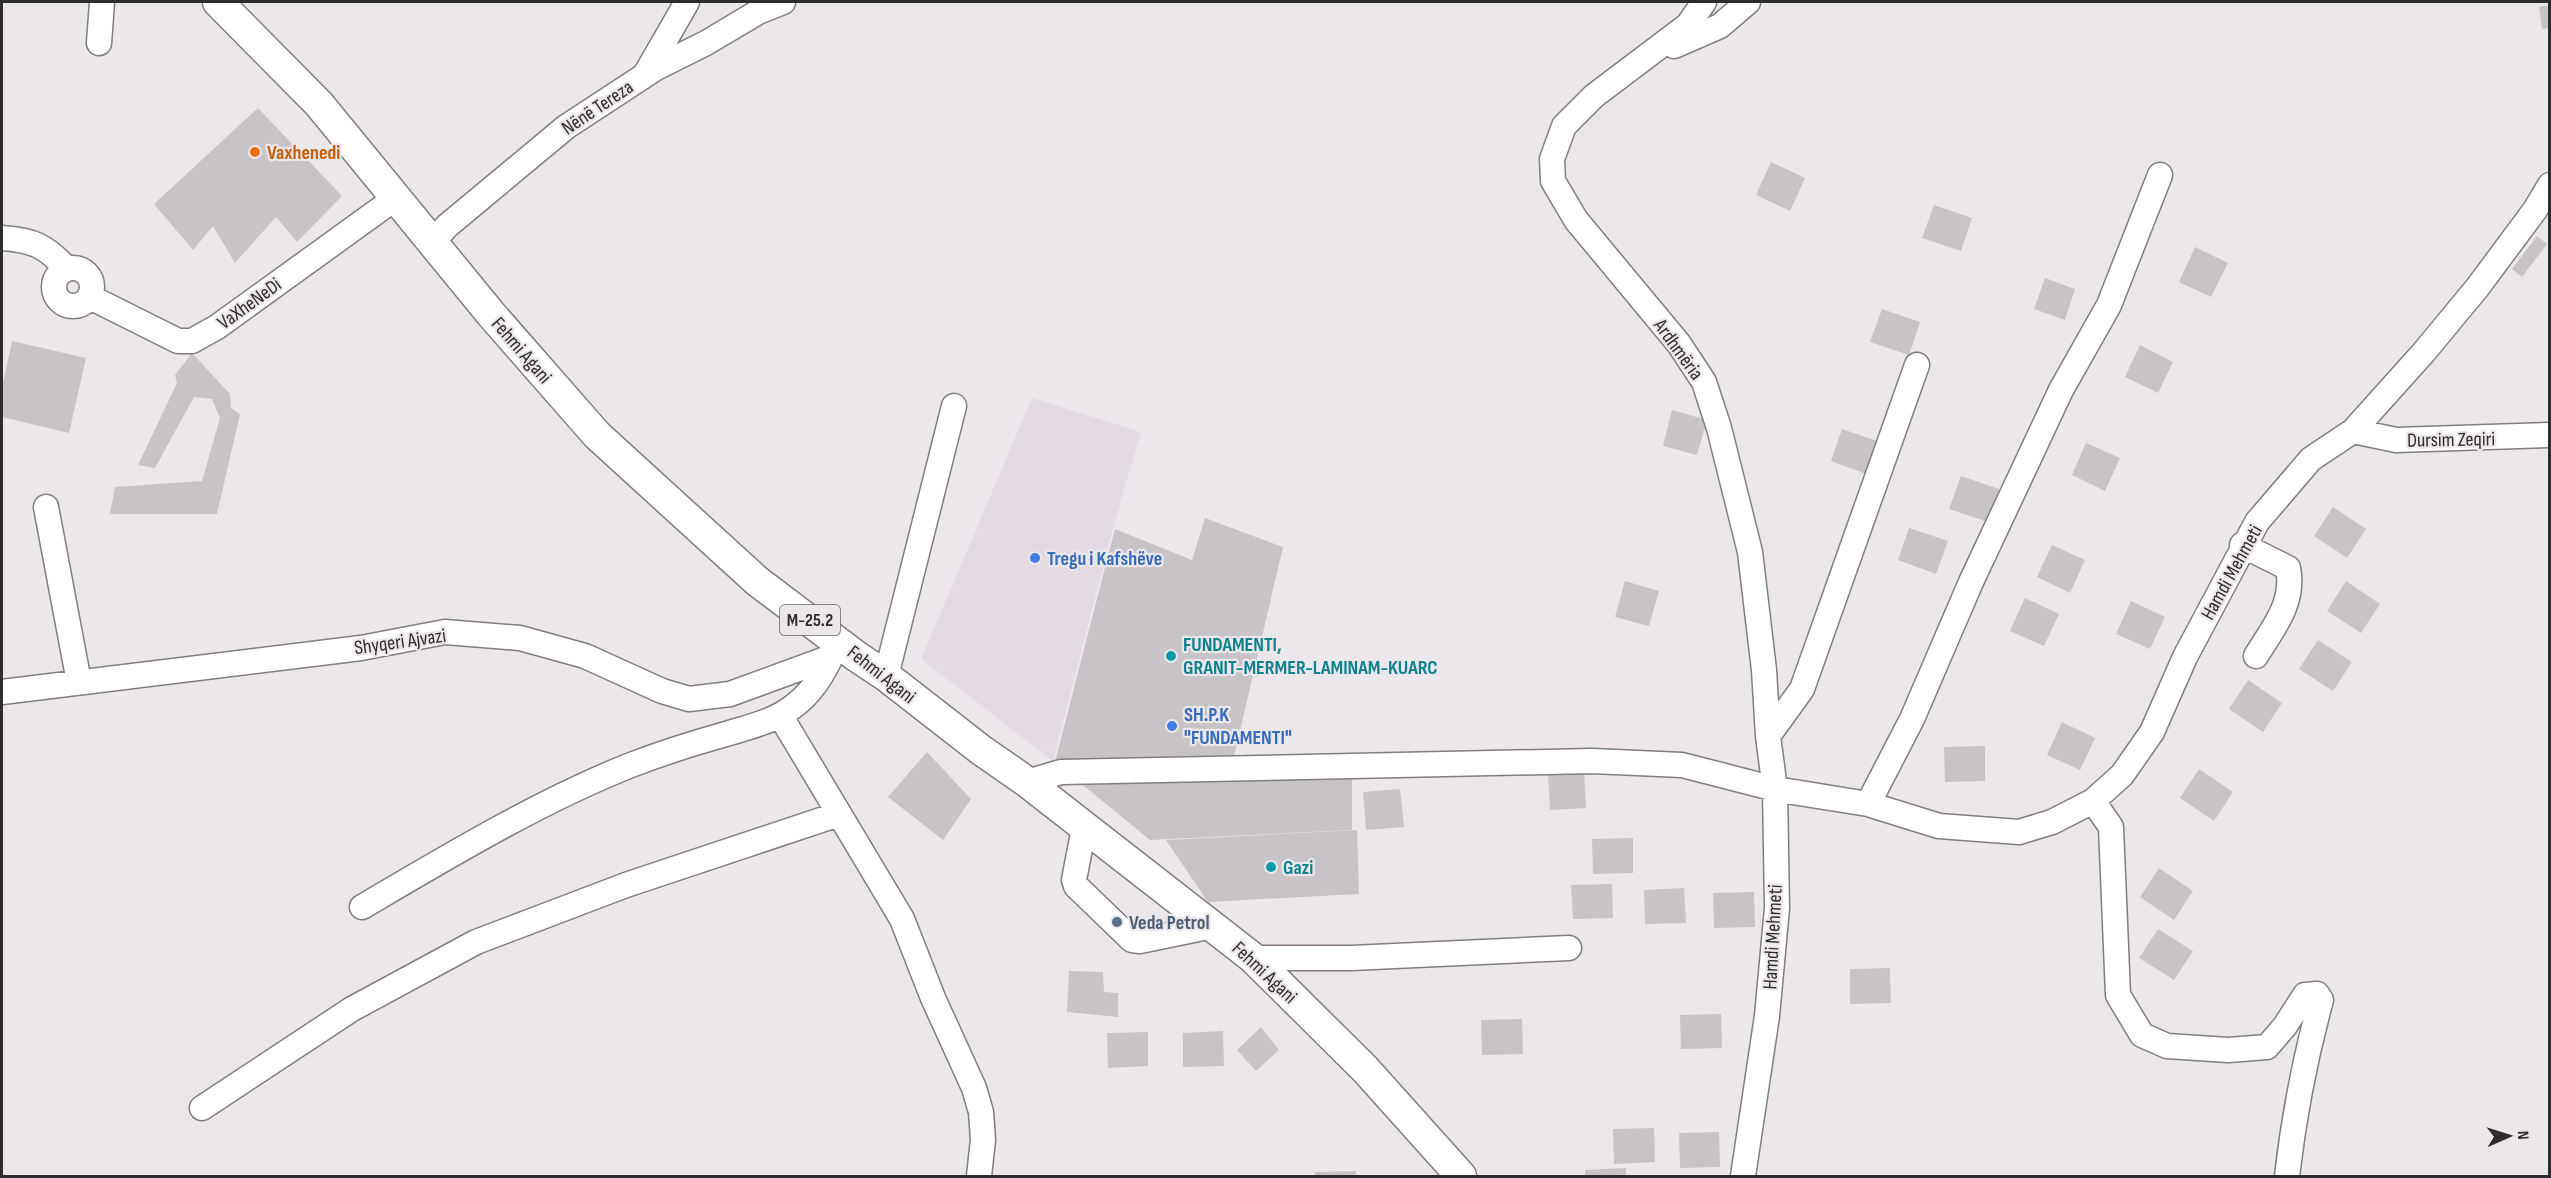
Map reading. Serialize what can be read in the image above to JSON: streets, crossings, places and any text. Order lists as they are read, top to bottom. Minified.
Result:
{"streets":{"main road":["Fehmi Agani","M-25.2"],"street":["Nënë Tereza","VaXheNeDi","Ardhmëria","Dursim Zeqiri","Hamdi Mehmeti","Shyqeri Ajvazi"]},"crossings":[["Nënë Tereza","Fehmi Agani"],["VaXheNeDi","Fehmi Agani"],["Ardhmëria","Hamdi Mehmeti"],["Fehmi Agani","Shyqeri Ajvazi"],["Dursim Zeqiri","Hamdi Mehmeti"]],"places":["Vaxhenedi","Tregu i Kafshëve","FUNDAMENTI, GRANIT-MERMER-LAMINAM-KUARC","SH.P.K \"FUNDAMENTI\"","Gazi","Veda Petrol"],"north":"right"}
